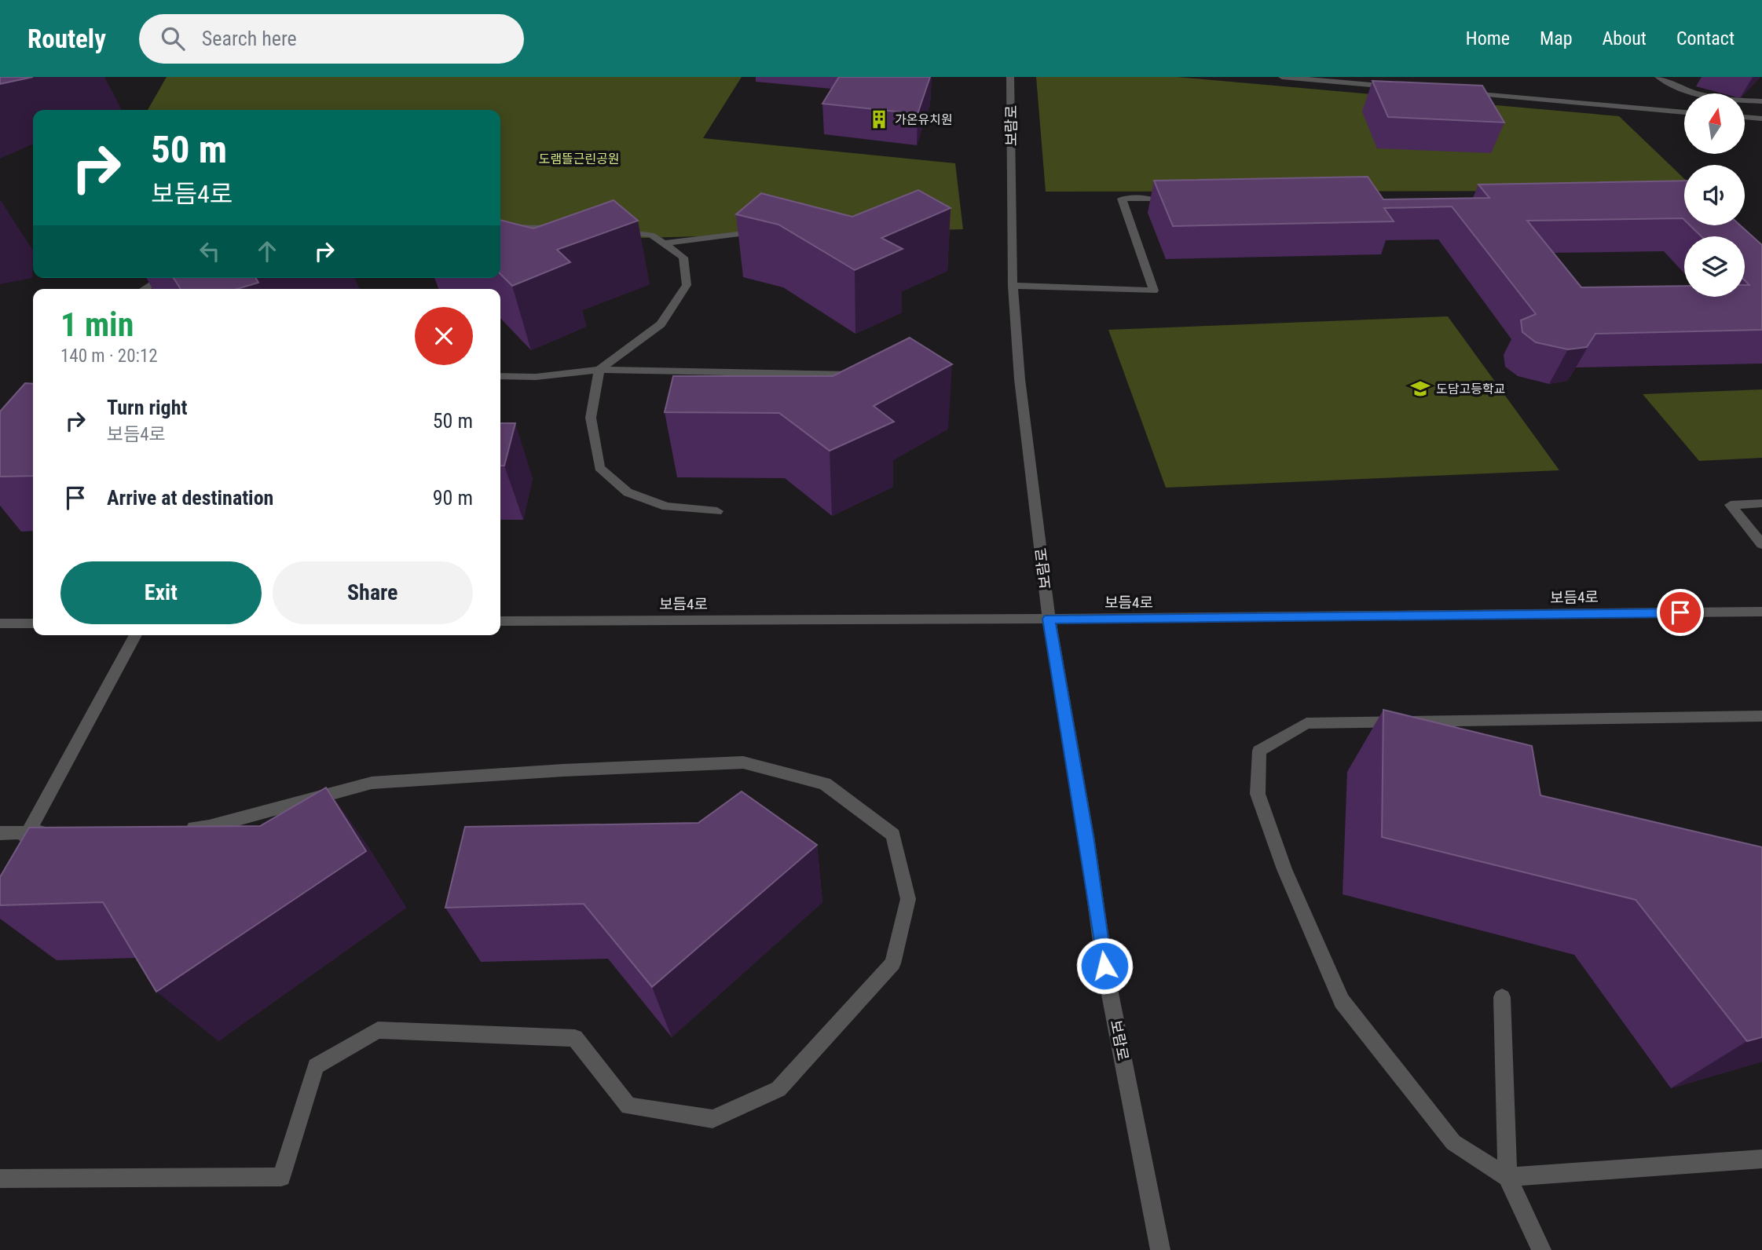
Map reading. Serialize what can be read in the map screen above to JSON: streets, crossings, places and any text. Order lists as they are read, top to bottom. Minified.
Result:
{"streets":{"street":["보람로","보듬4로"]},"crossings":[["보람로","보듬4로"]],"parks":["도램뜰근린공원"],"places":{"building":["가온유치원"],"school or university":["도담고등학교"]},"north":"top","page":{"header":"Routely","search":"Search here","nav":["Home","Map","About","Contact"],"turn":["50 m","보듬4로"],"heading":["1 min","140 m · 20:12"],"list":[{"name":"Turn right","note":"보듬4로","value":"50 m"},{"name":"Arrive at destination","value":"90 m"}],"buttons":["Exit","Share"]}}
